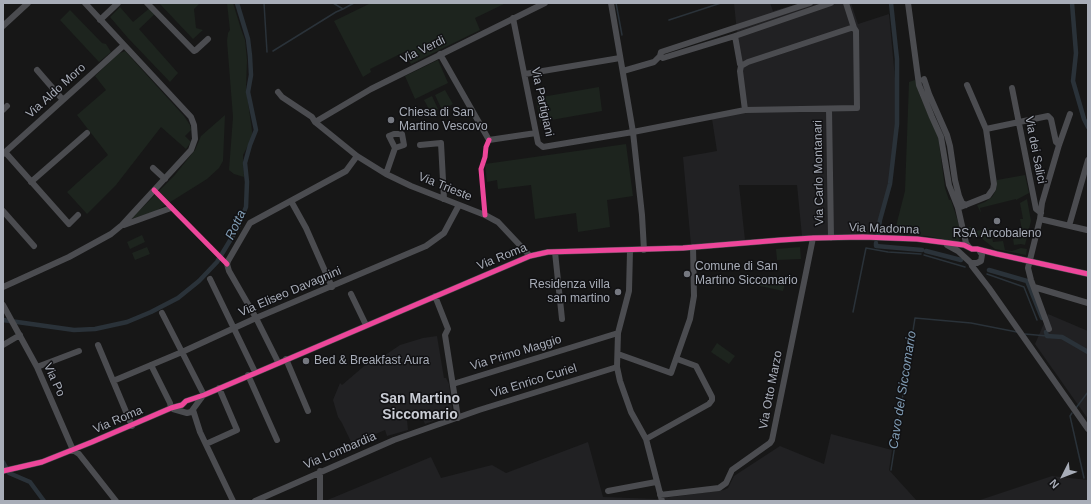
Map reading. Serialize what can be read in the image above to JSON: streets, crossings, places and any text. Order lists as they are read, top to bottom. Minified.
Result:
{"streets":{"street":["Via Verdi","Via Aldo Moro","Via Partigiani","Via dei Salici","Via Carlo Montanari","Via Trieste","Via Madonna","Via Roma","Via Eliseo Davagnini","Via Primo Maggio","Via Po","Via Enrico Curiel","Via Otto Marzo","Via Lombardia"]},"crossings":[["Via Verdi","Via Partigiani"],["Via Verdi","Via Trieste"],["Via Carlo Montanari","Via Madonna"],["Via Carlo Montanari","Via Roma"],["Via Trieste","Via Roma"],["Via Trieste","Via Eliseo Davagnini"],["Via Madonna","Via Roma"],["Via Roma","Via Po"],["Via Roma","Via Otto Marzo"],["Via Enrico Curiel","Via Lombardia"]],"districts":["San Martino Siccomario"],"water":["Rotta","Cavo del Siccomario"],"places":["Chiesa di San Martino Vescovo","RSA Arcobaleno","Comune di San Martino Siccomario","Residenza villa san martino","Bed & Breakfast Aura"],"north":"bottom left"}
